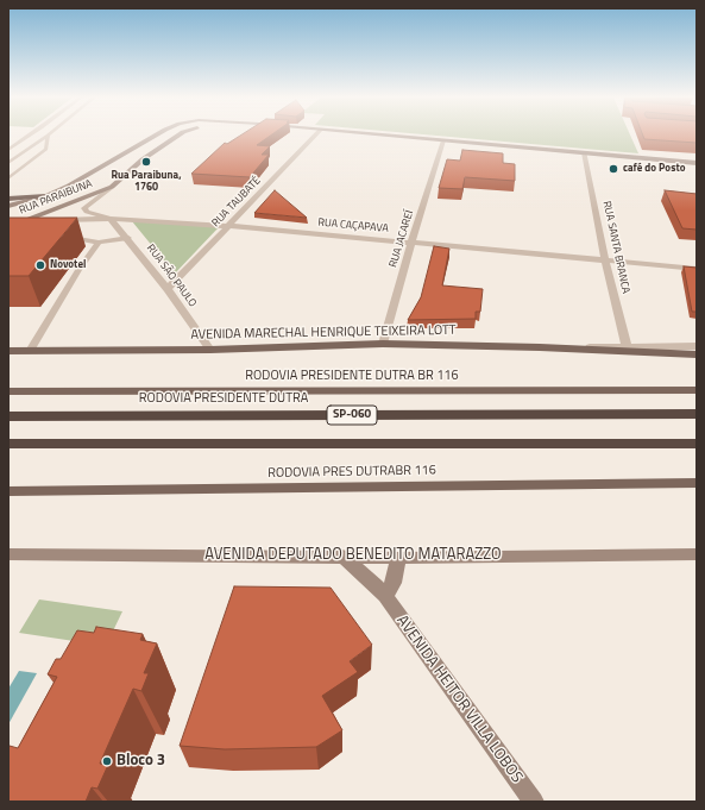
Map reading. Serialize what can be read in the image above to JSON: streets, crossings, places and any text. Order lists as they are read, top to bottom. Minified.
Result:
{"streets":{"highway":["RODOVIA PRESIDENTE DUTRA","SP-060"],"main road":["RUA PARAIBUNA","AVENIDA MARECHAL HENRIQUE TEIXEIRA LOTT","RODOVIA PRESIDENTE DUTRA BR 116","RODOVIA PRES DUTRABR 116","AVENIDA DEPUTADO BENEDITO MATARAZZO","AVENIDA HEITOR VILLA LOBOS"],"street":["RUA TAUBATÉ","RUA CAÇAPAVA","RUA JACAREÍ","RUA SANTA BRANCA","RUA SÃO PAULO"]},"crossings":[["RUA PARAIBUNA","RUA CAÇAPAVA"],["RUA PARAIBUNA","RUA SÃO PAULO"],["RUA TAUBATÉ","RUA CAÇAPAVA"],["RUA TAUBATÉ","RUA SÃO PAULO"],["RUA CAÇAPAVA","RUA JACAREÍ"],["RUA CAÇAPAVA","RUA SANTA BRANCA"],["RUA CAÇAPAVA","RUA SÃO PAULO"],["RUA JACAREÍ","AVENIDA MARECHAL HENRIQUE TEIXEIRA LOTT"],["RUA SANTA BRANCA","AVENIDA MARECHAL HENRIQUE TEIXEIRA LOTT"],["RUA SÃO PAULO","AVENIDA MARECHAL HENRIQUE TEIXEIRA LOTT"],["AVENIDA DEPUTADO BENEDITO MATARAZZO","AVENIDA HEITOR VILLA LOBOS"]],"places":["Rua Paraibuna, 1760","café do Posto","Novotel","Bloco 3"]}
